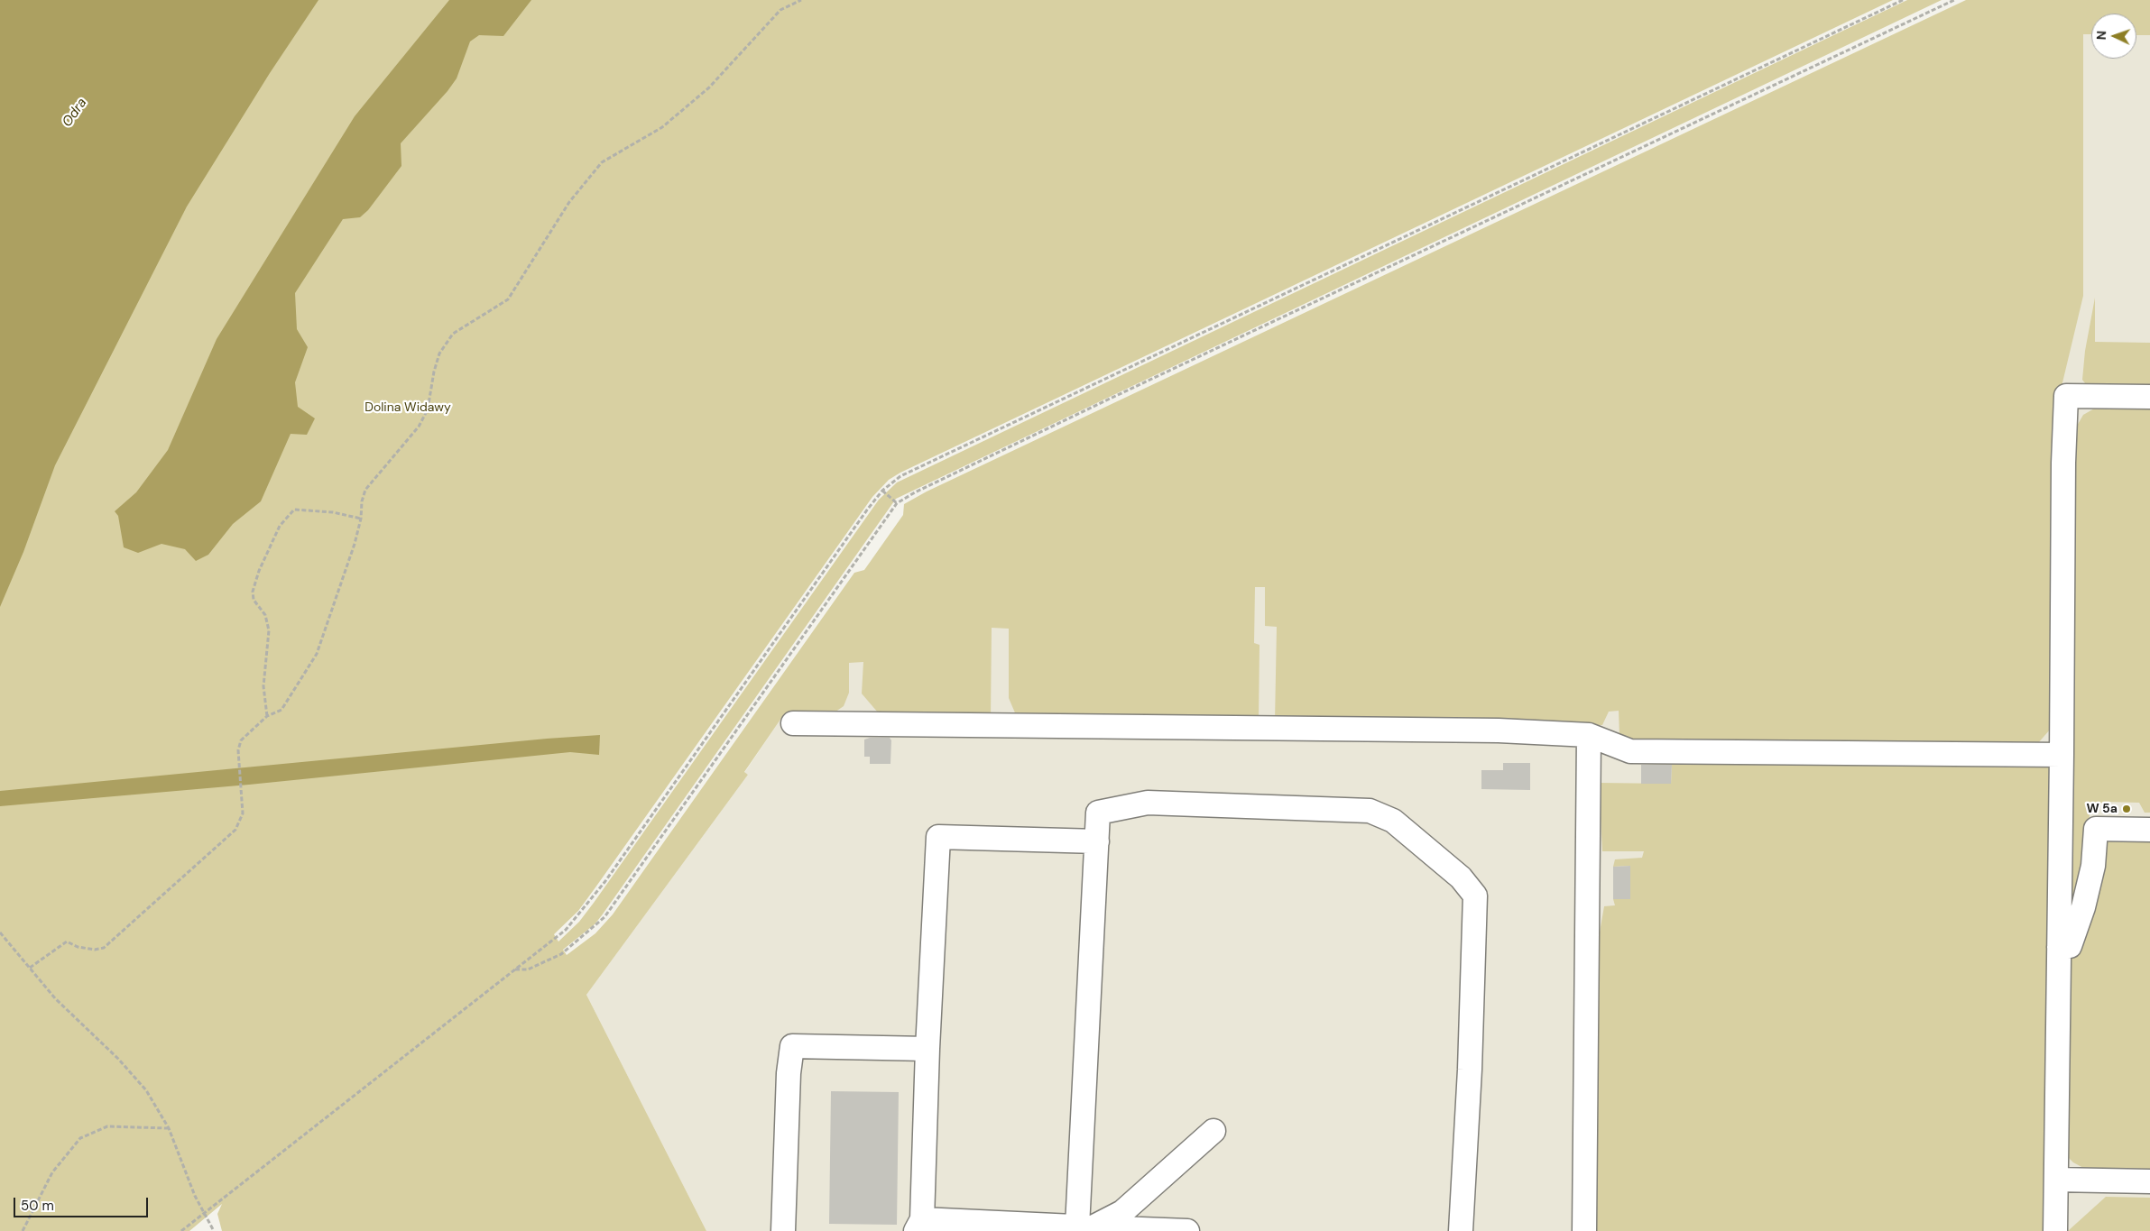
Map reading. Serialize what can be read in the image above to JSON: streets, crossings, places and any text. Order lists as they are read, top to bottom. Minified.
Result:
{"water":["Odra"],"parks":["Dolina Widawy"],"places":["W 5a"],"scale_bar":"50 m","north":"left"}
